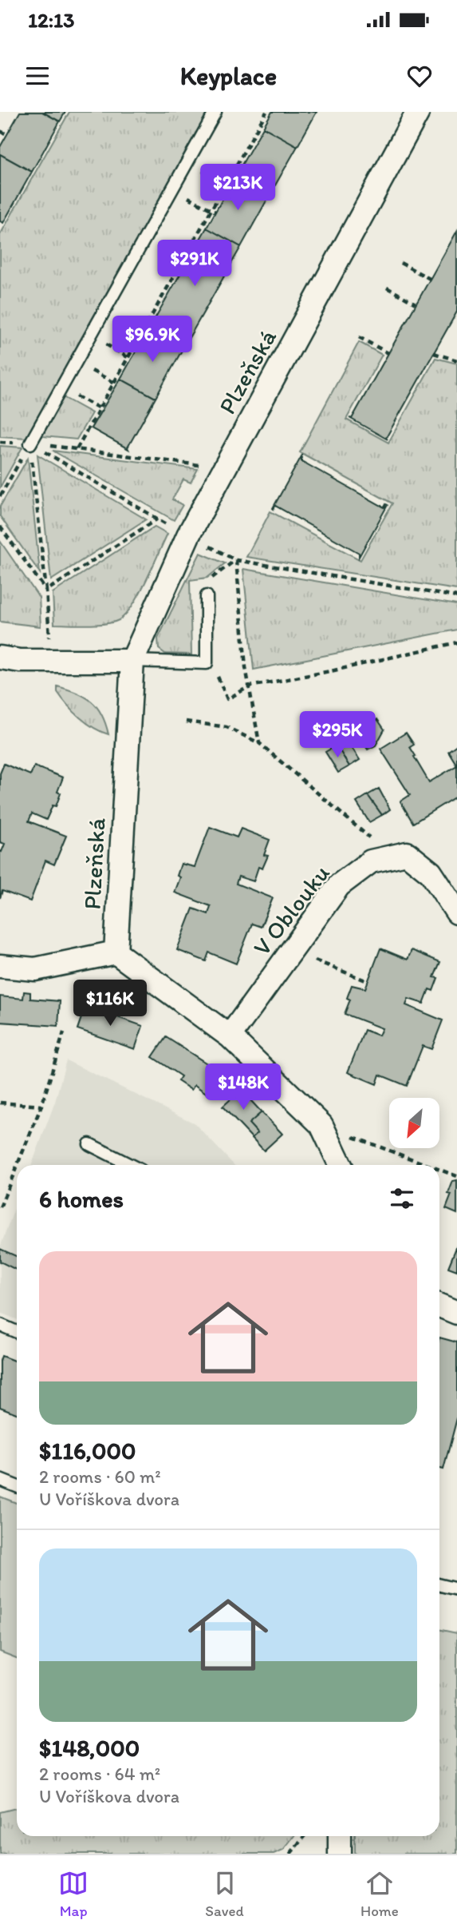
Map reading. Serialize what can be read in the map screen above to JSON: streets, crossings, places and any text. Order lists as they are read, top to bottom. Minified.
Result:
{"streets":{"street":["Plzeňská","V Oblouku"]},"north":"bottom left","page":{"status":"12:13","header":"Keyplace","price":["$213K","$291K","$96.9K","$295K","$116K","$148K"],"heading":"6 homes","list":[{"name":"$116,000","note":"2 rooms · 60 m² · U Voříškova dvora"},{"name":"$148,000","note":"2 rooms · 64 m² · U Voříškova dvora"}],"tabs":["Map","Saved","Home"]}}
